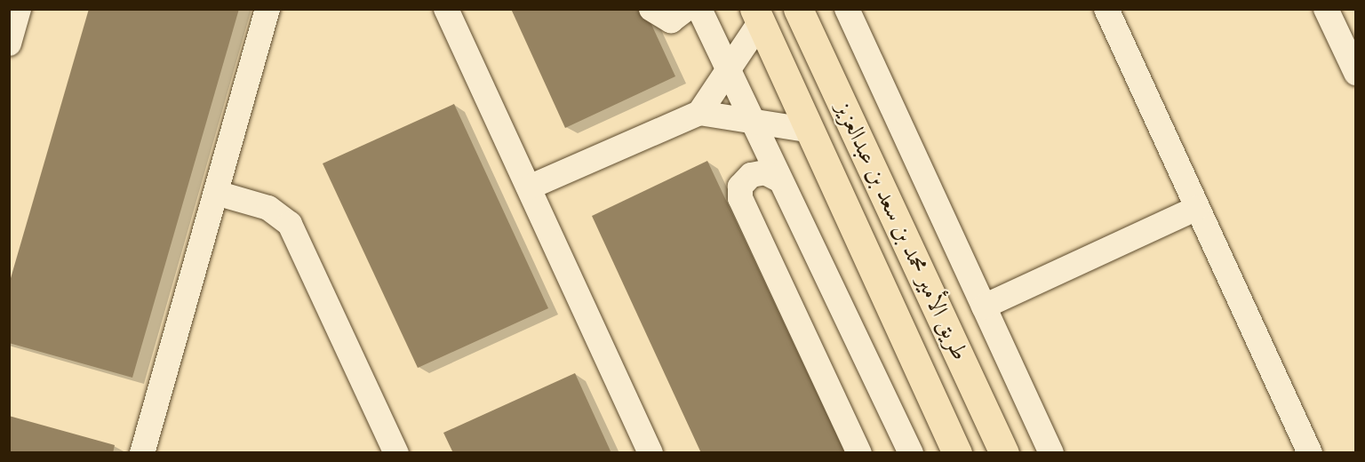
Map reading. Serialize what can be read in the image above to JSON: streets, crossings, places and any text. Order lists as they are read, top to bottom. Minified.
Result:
{"streets":{"main road":["طريق الأمير محمد بن سعد بن عبدالعزيز"]}}
